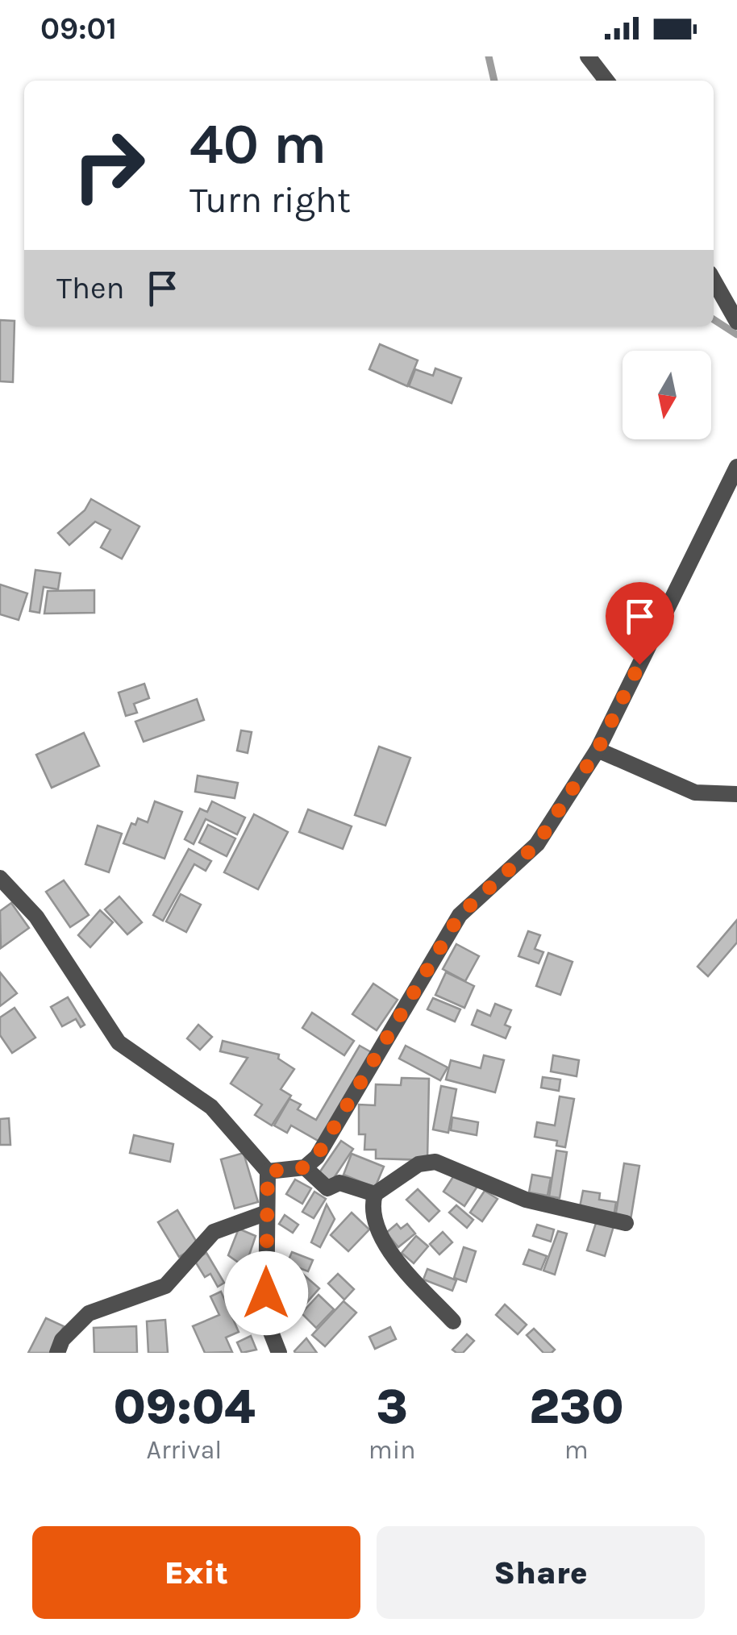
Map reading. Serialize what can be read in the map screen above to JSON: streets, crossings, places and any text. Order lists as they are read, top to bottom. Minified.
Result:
{"north":"bottom","page":{"status":"09:01","turn":["40 m","Turn right"],"then":"Then","eta":["09:04","Arrival","3","min","230","m"],"buttons":["Exit","Share"]}}
